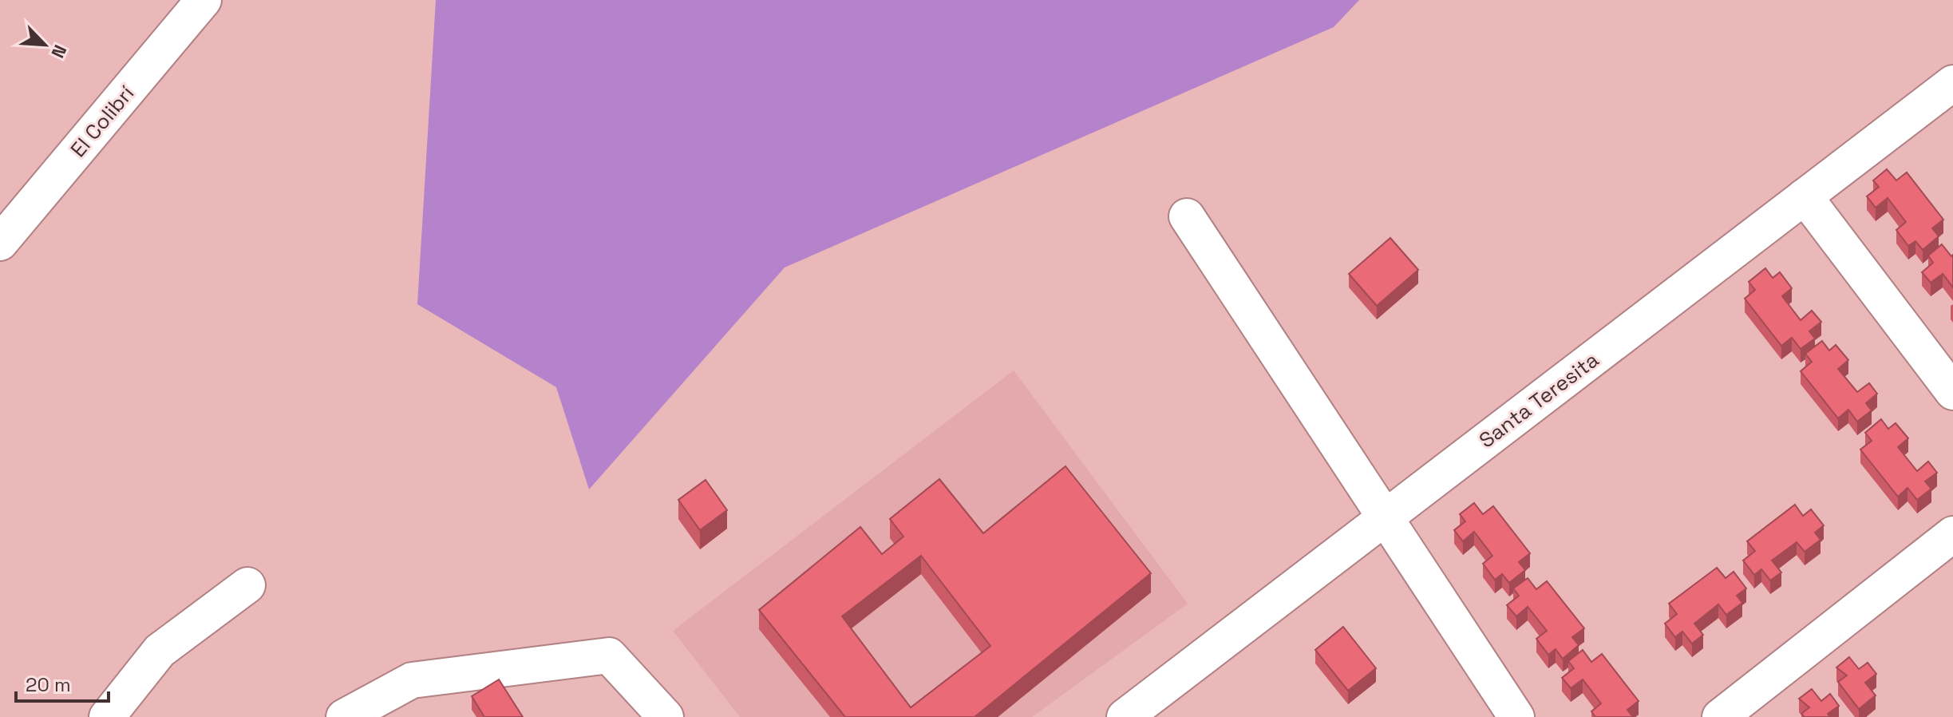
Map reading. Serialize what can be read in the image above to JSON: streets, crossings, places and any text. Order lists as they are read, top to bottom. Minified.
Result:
{"streets":{"street":["El Colibrí","Santa Teresita"]},"scale_bar":"20 m","north":"bottom right"}
